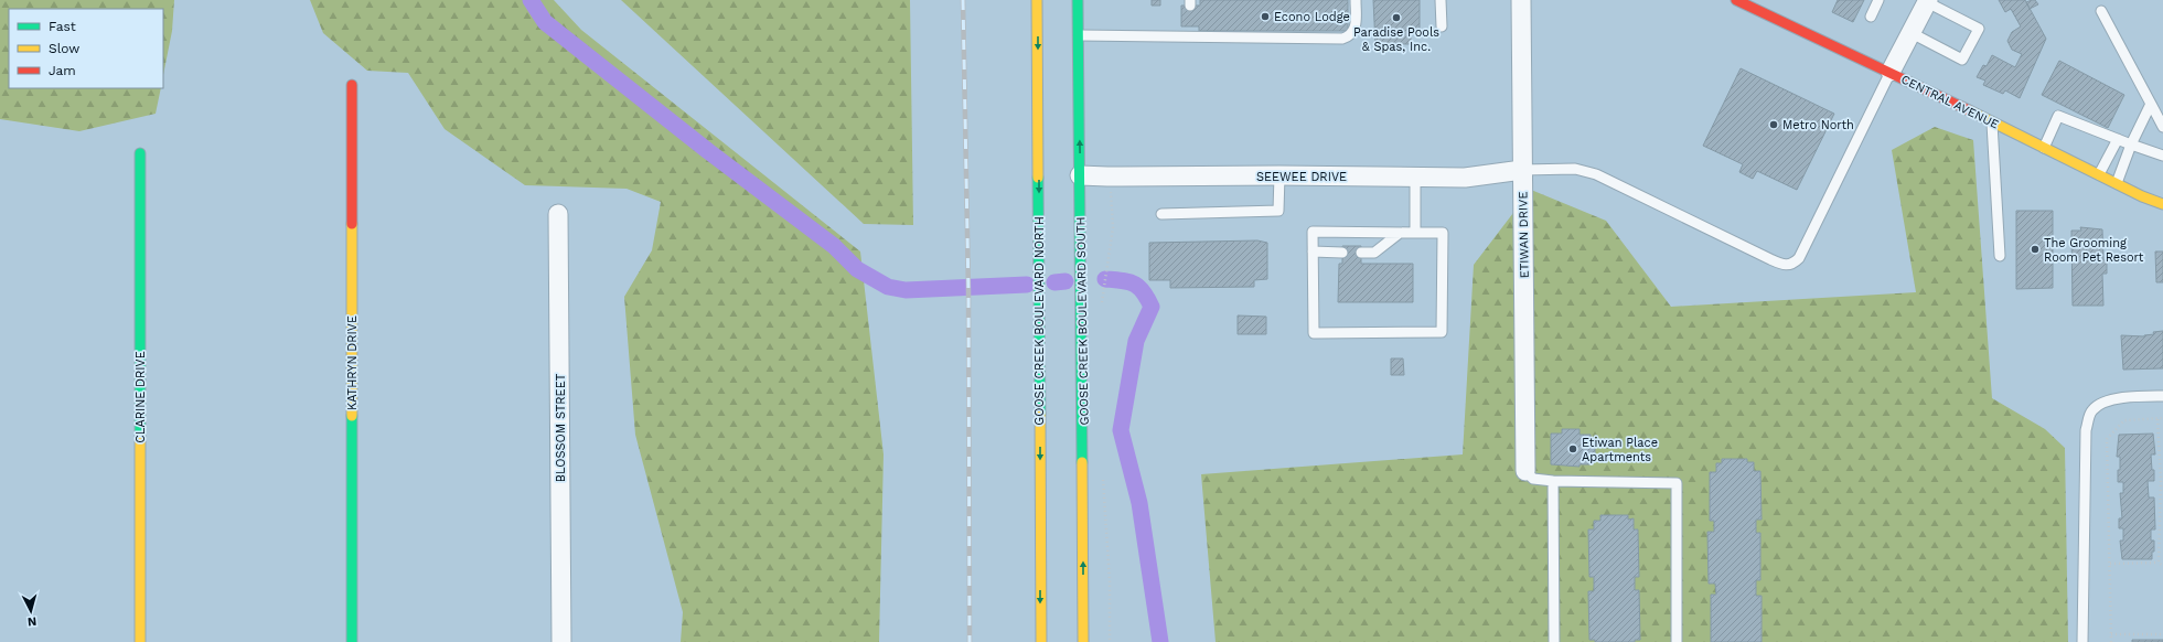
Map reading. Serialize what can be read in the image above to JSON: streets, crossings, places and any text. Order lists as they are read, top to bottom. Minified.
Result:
{"streets":{"main road":["CENTRAL AVENUE","GOOSE CREEK BOULEVARD NORTH","GOOSE CREEK BOULEVARD SOUTH","KATHRYN DRIVE","CLARINE DRIVE"],"street":["SEEWEE DRIVE","ETIWAN DRIVE","BLOSSOM STREET"]},"crossings":[["SEEWEE DRIVE","ETIWAN DRIVE"],["SEEWEE DRIVE","GOOSE CREEK BOULEVARD SOUTH"]],"one_way":["GOOSE CREEK BOULEVARD NORTH","GOOSE CREEK BOULEVARD SOUTH"],"places":["Econo Lodge","Paradise Pools & Spas, Inc.","Metro North","The Grooming Room Pet Resort","Etiwan Place Apartments"],"legend":["Fast","Slow","Jam"],"north":"bottom"}
